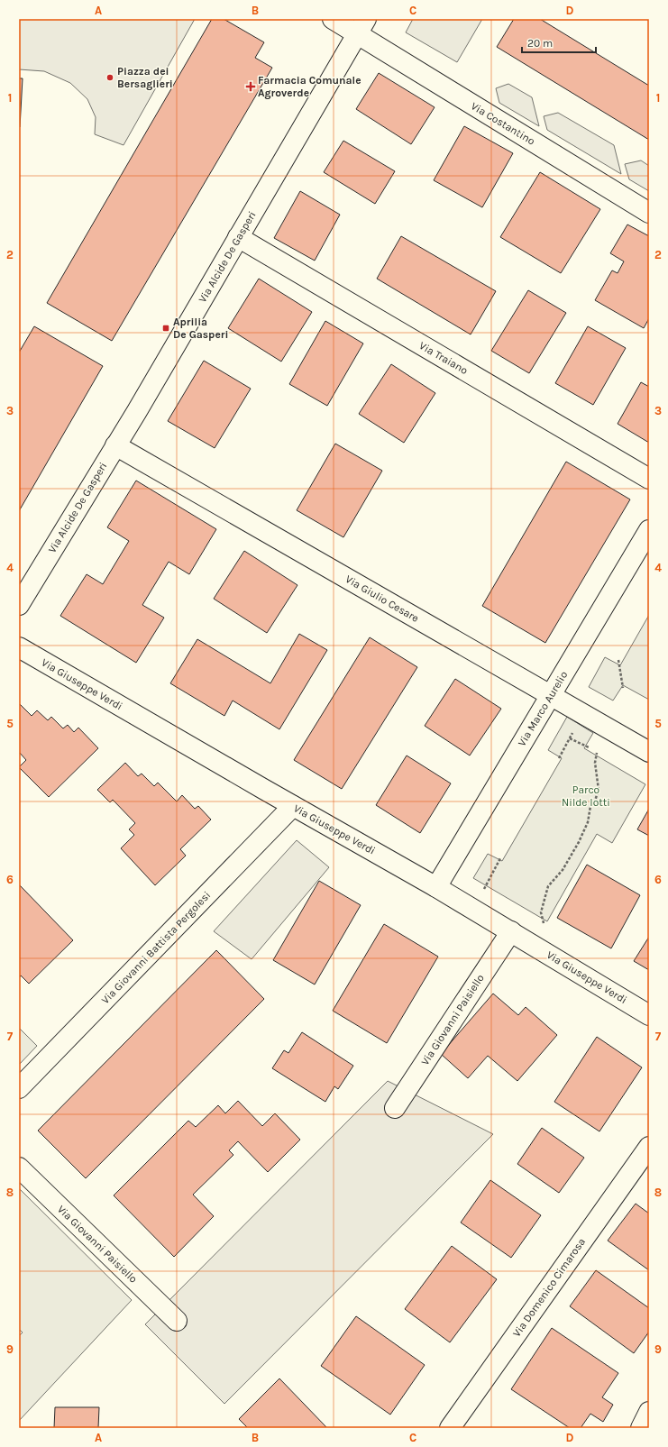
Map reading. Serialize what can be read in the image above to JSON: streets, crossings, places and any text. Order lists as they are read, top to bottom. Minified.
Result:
{"streets":{"street":["Via Costantino","Via Alcide De Gasperi","Via Traiano","Via Giulio Cesare","Via Giuseppe Verdi","Via Marco Aurelio","Via Giovanni Battista Pergolesi","Via Giovanni Paisiello","Via Domenico Cimarosa"]},"crossings":[["Via Costantino","Via Alcide De Gasperi"],["Via Alcide De Gasperi","Via Traiano"],["Via Alcide De Gasperi","Via Giulio Cesare"],["Via Giulio Cesare","Via Marco Aurelio"],["Via Giuseppe Verdi","Via Marco Aurelio"],["Via Giuseppe Verdi","Via Giovanni Battista Pergolesi"],["Via Giuseppe Verdi","Via Giovanni Paisiello"]],"parks":["Parco Nilde Iotti"],"places":{"other":["Piazza dei Bersaglieri"],"health":["Farmacia Comunale Agroverde"],"transit":["Aprilia De Gasperi"]},"scale_bar":"20 m","grid":{"columns":["A","B","C","D"],"rows":["1","2","3","4","5","6","7","8","9"]}}
